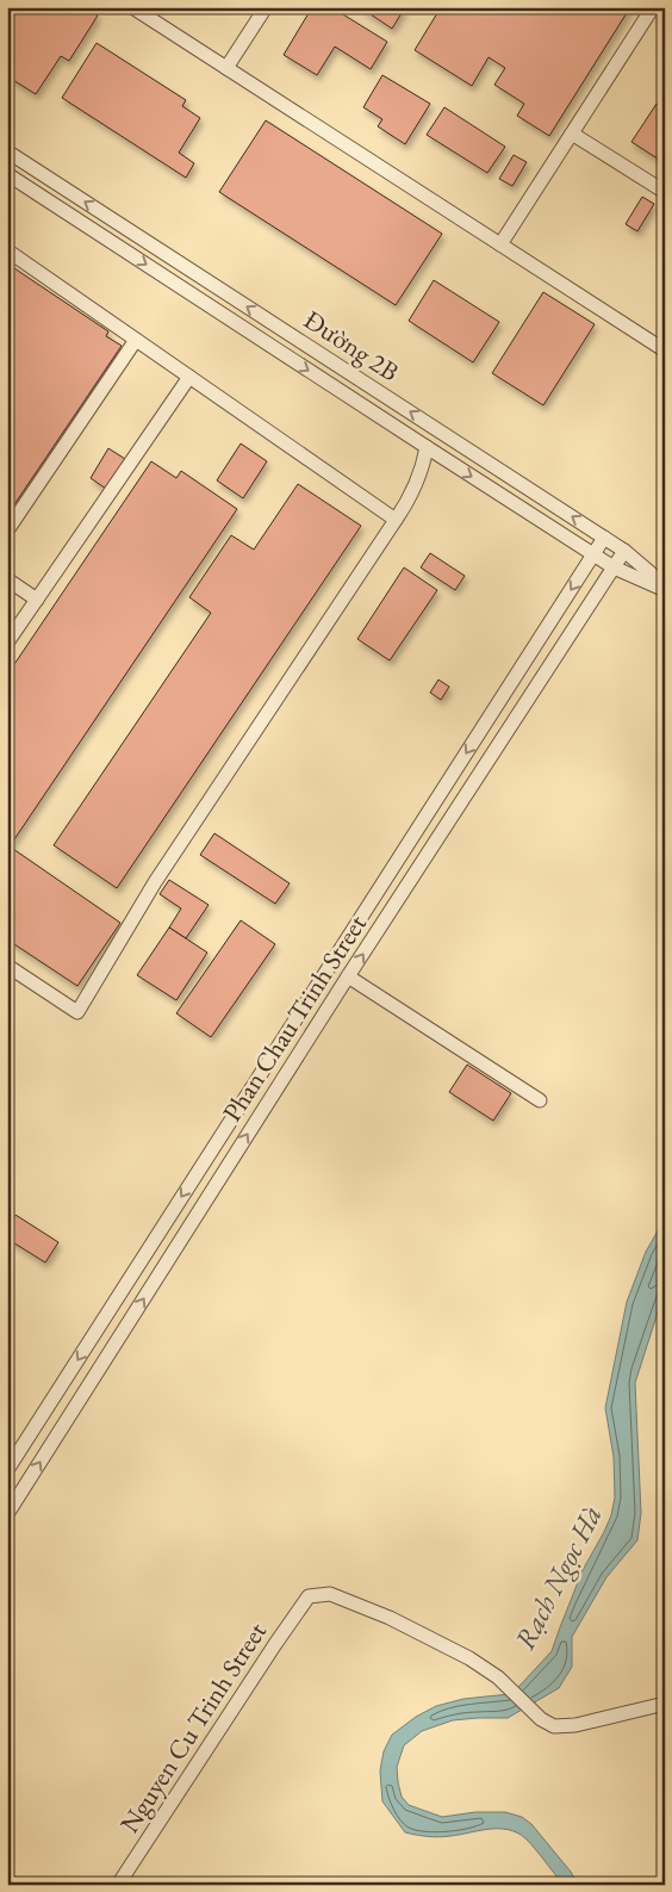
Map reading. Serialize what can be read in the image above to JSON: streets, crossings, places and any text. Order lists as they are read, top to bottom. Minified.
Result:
{"streets":{"street":["Đường 2B","Phan Chau Trinh Street","Nguyen Cu Trinh Street"]},"crossings":[["Đường 2B","Phan Chau Trinh Street"]],"water":["Rạch Ngọc Hà"]}
